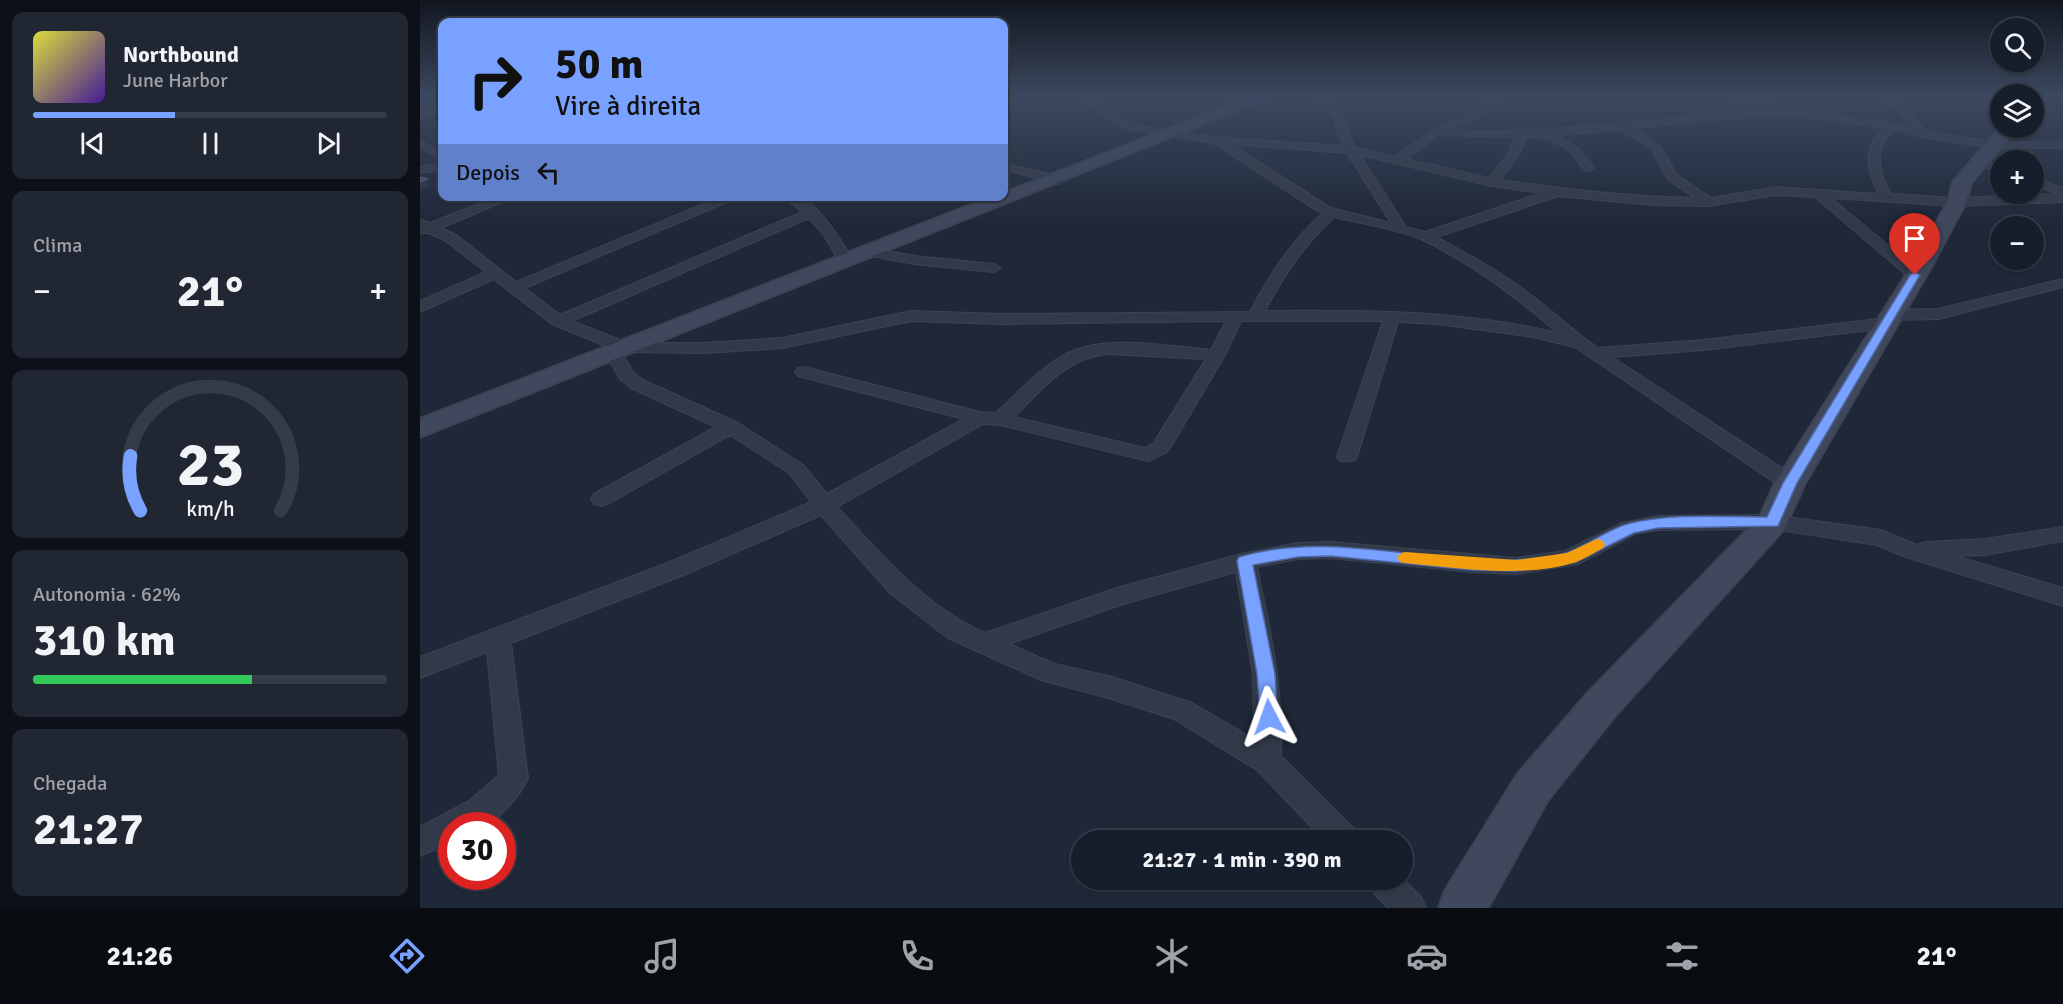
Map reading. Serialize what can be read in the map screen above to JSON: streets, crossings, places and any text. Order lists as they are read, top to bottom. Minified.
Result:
{"page":{"map_buttons":["+","−"],"turn":["50 m","Vire à direita"],"song":["Northbound","June Harbor"],"then":"Depois","tile":["Clima",["Autonomia · 62%","310 km"],["Chegada","21:27"]],"heat":["−","21°","+"],"limit":"30","trip":"21:27 · 1 min · 390 m","tabs":["21:26","21°"],"gauge":["23","km/h"]}}
